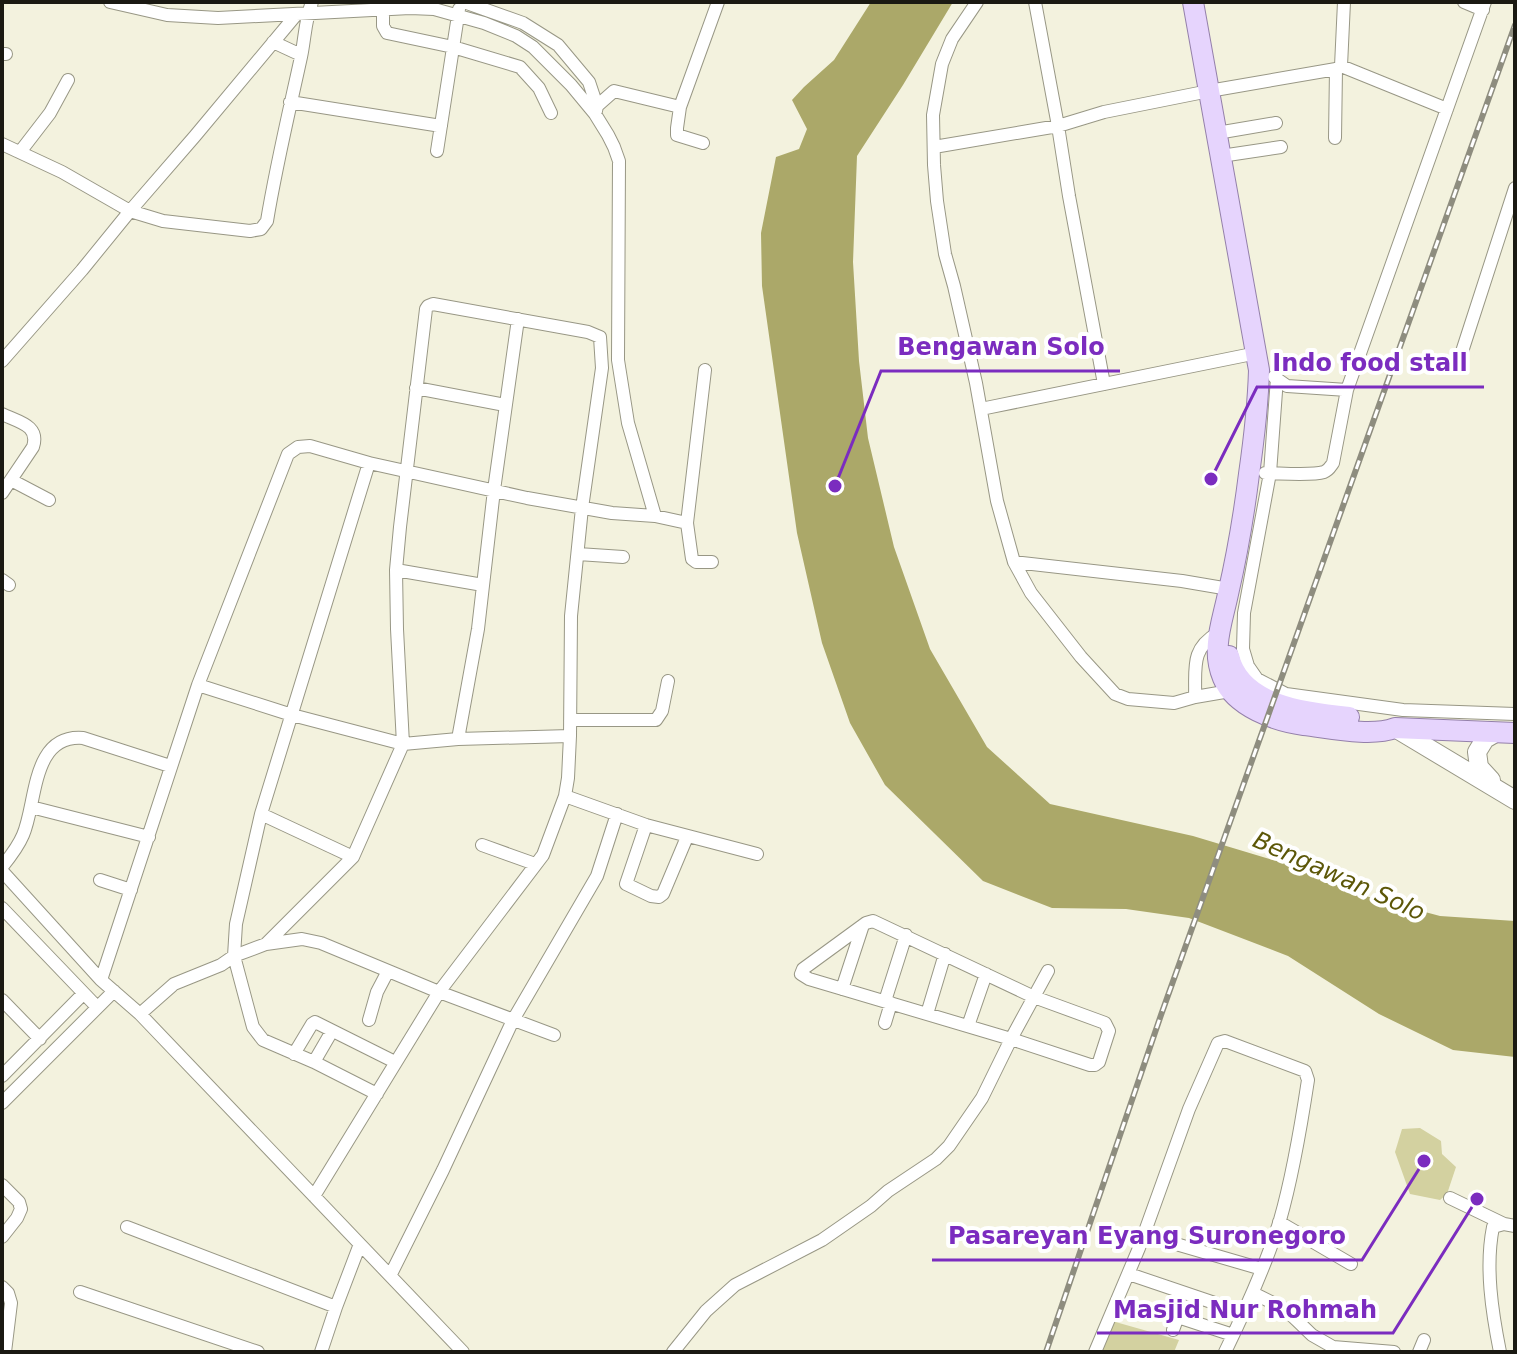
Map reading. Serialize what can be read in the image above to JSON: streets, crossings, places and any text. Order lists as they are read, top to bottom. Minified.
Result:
{"water":["Bengawan Solo"],"places":["Indo food stall","Bengawan Solo","Pasareyan Eyang Suronegoro","Masjid Nur Rohmah"]}
